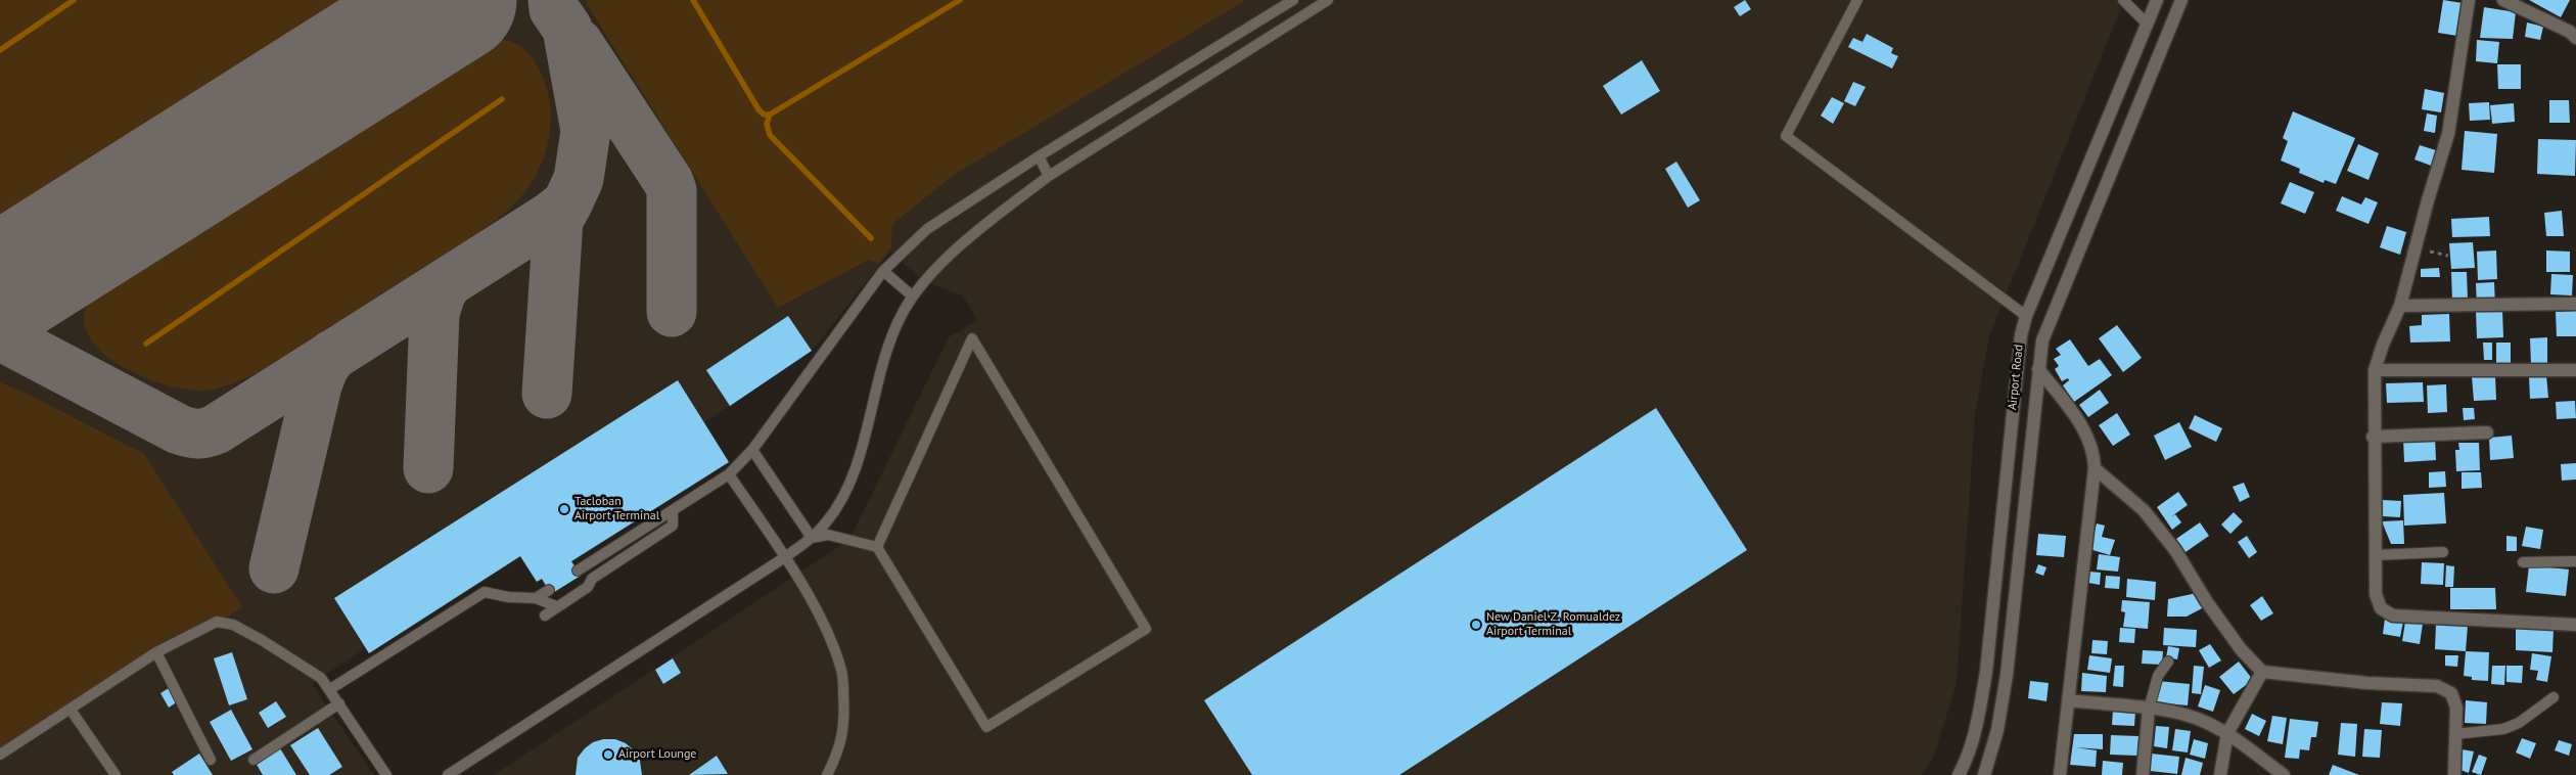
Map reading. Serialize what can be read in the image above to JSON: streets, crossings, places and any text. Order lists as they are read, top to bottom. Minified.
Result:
{"streets":{"street":["Airport Road"]},"places":["Tacloban Airport Terminal","New Daniel Z. Romualdez Airport Terminal","Airport Lounge"]}
